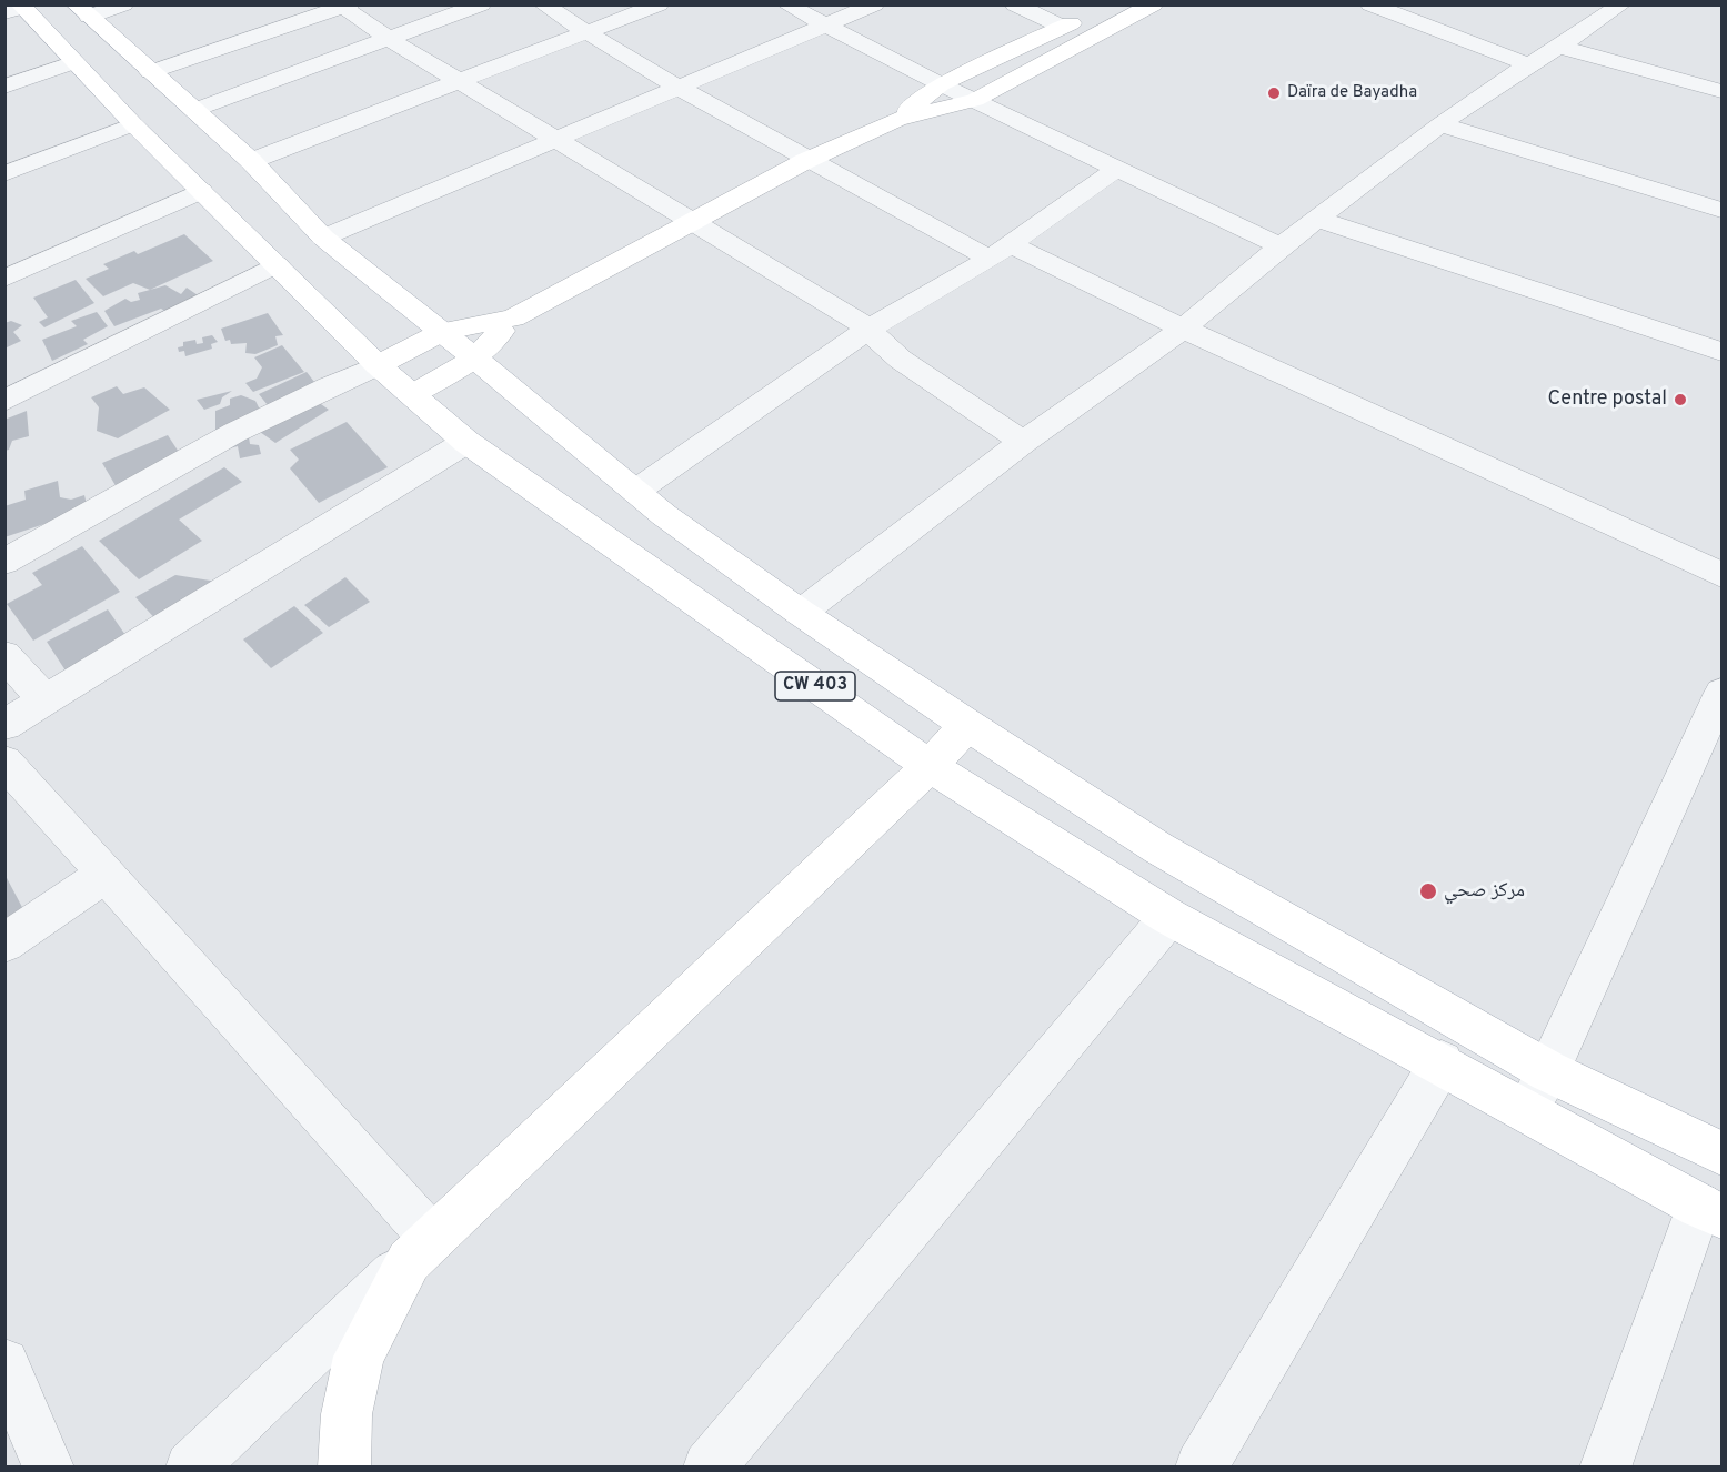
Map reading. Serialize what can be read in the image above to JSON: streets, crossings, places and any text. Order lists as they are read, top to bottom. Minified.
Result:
{"streets":{"main road":["CW 403"]},"places":["Daïra de Bayadha","Centre postal","مركز صحي"]}
